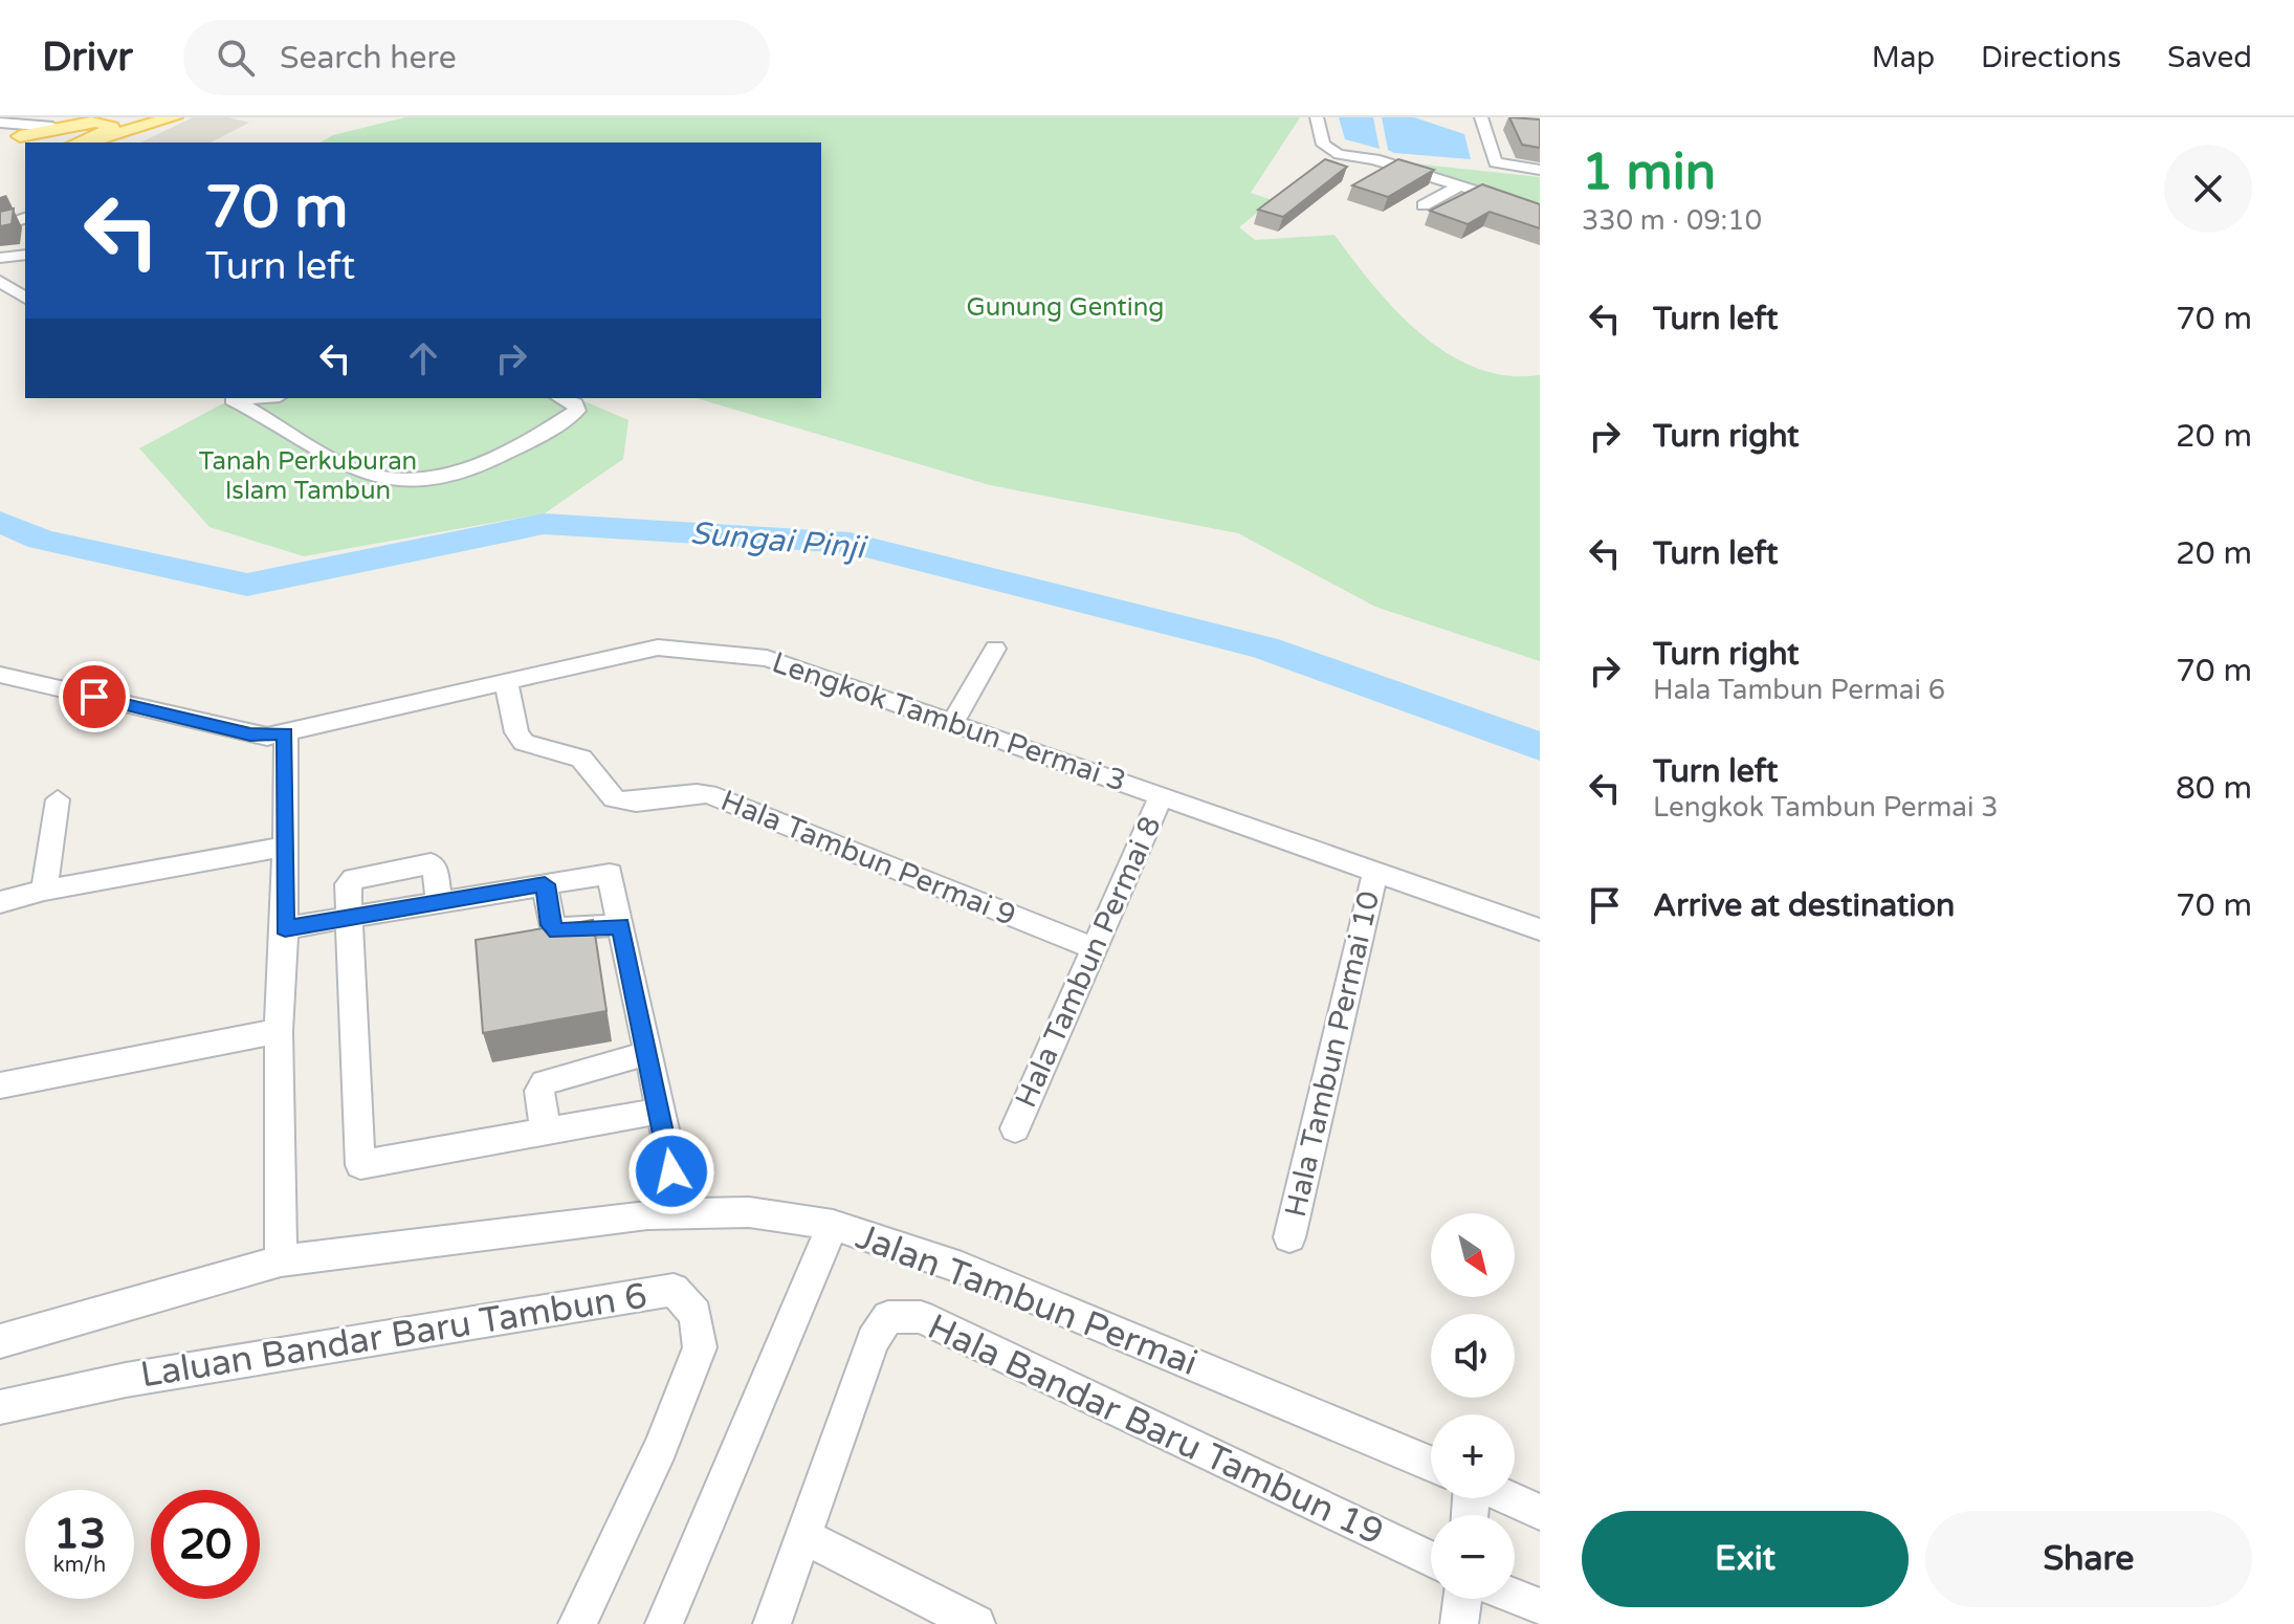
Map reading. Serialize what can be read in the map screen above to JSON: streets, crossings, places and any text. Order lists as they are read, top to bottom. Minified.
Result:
{"streets":{"street":["Lengkok Tambun Permai 3","Hala Tambun Permai 9","Hala Tambun Permai 8","Hala Tambun Permai 10","Jalan Tambun Permai","Laluan Bandar Baru Tambun 6","Hala Bandar Baru Tambun 19"]},"crossings":[["Lengkok Tambun Permai 3","Hala Tambun Permai 9"],["Lengkok Tambun Permai 3","Hala Tambun Permai 8"],["Lengkok Tambun Permai 3","Hala Tambun Permai 10"],["Hala Tambun Permai 9","Hala Tambun Permai 8"]],"water":["Sungai Pinji"],"parks":["Gunung Genting","Tanah Perkuburan Islam Tambun"],"north":"bottom right","page":{"header":"Drivr","search":"Search here","nav":["Map","Directions","Saved"],"heading":["1 min","330 m · 09:10"],"turn":["70 m","Turn left"],"list":[{"name":"Turn left","value":"70 m"},{"name":"Turn right","value":"20 m"},{"name":"Turn left","value":"20 m"},{"name":"Turn right","note":"Hala Tambun Permai 6","value":"70 m"},{"name":"Turn left","note":"Lengkok Tambun Permai 3","value":"80 m"},{"name":"Arrive at destination","value":"70 m"}],"map_buttons":["+","−"],"speed":"13 km/h","limit":"20","buttons":["Exit","Share"]}}
